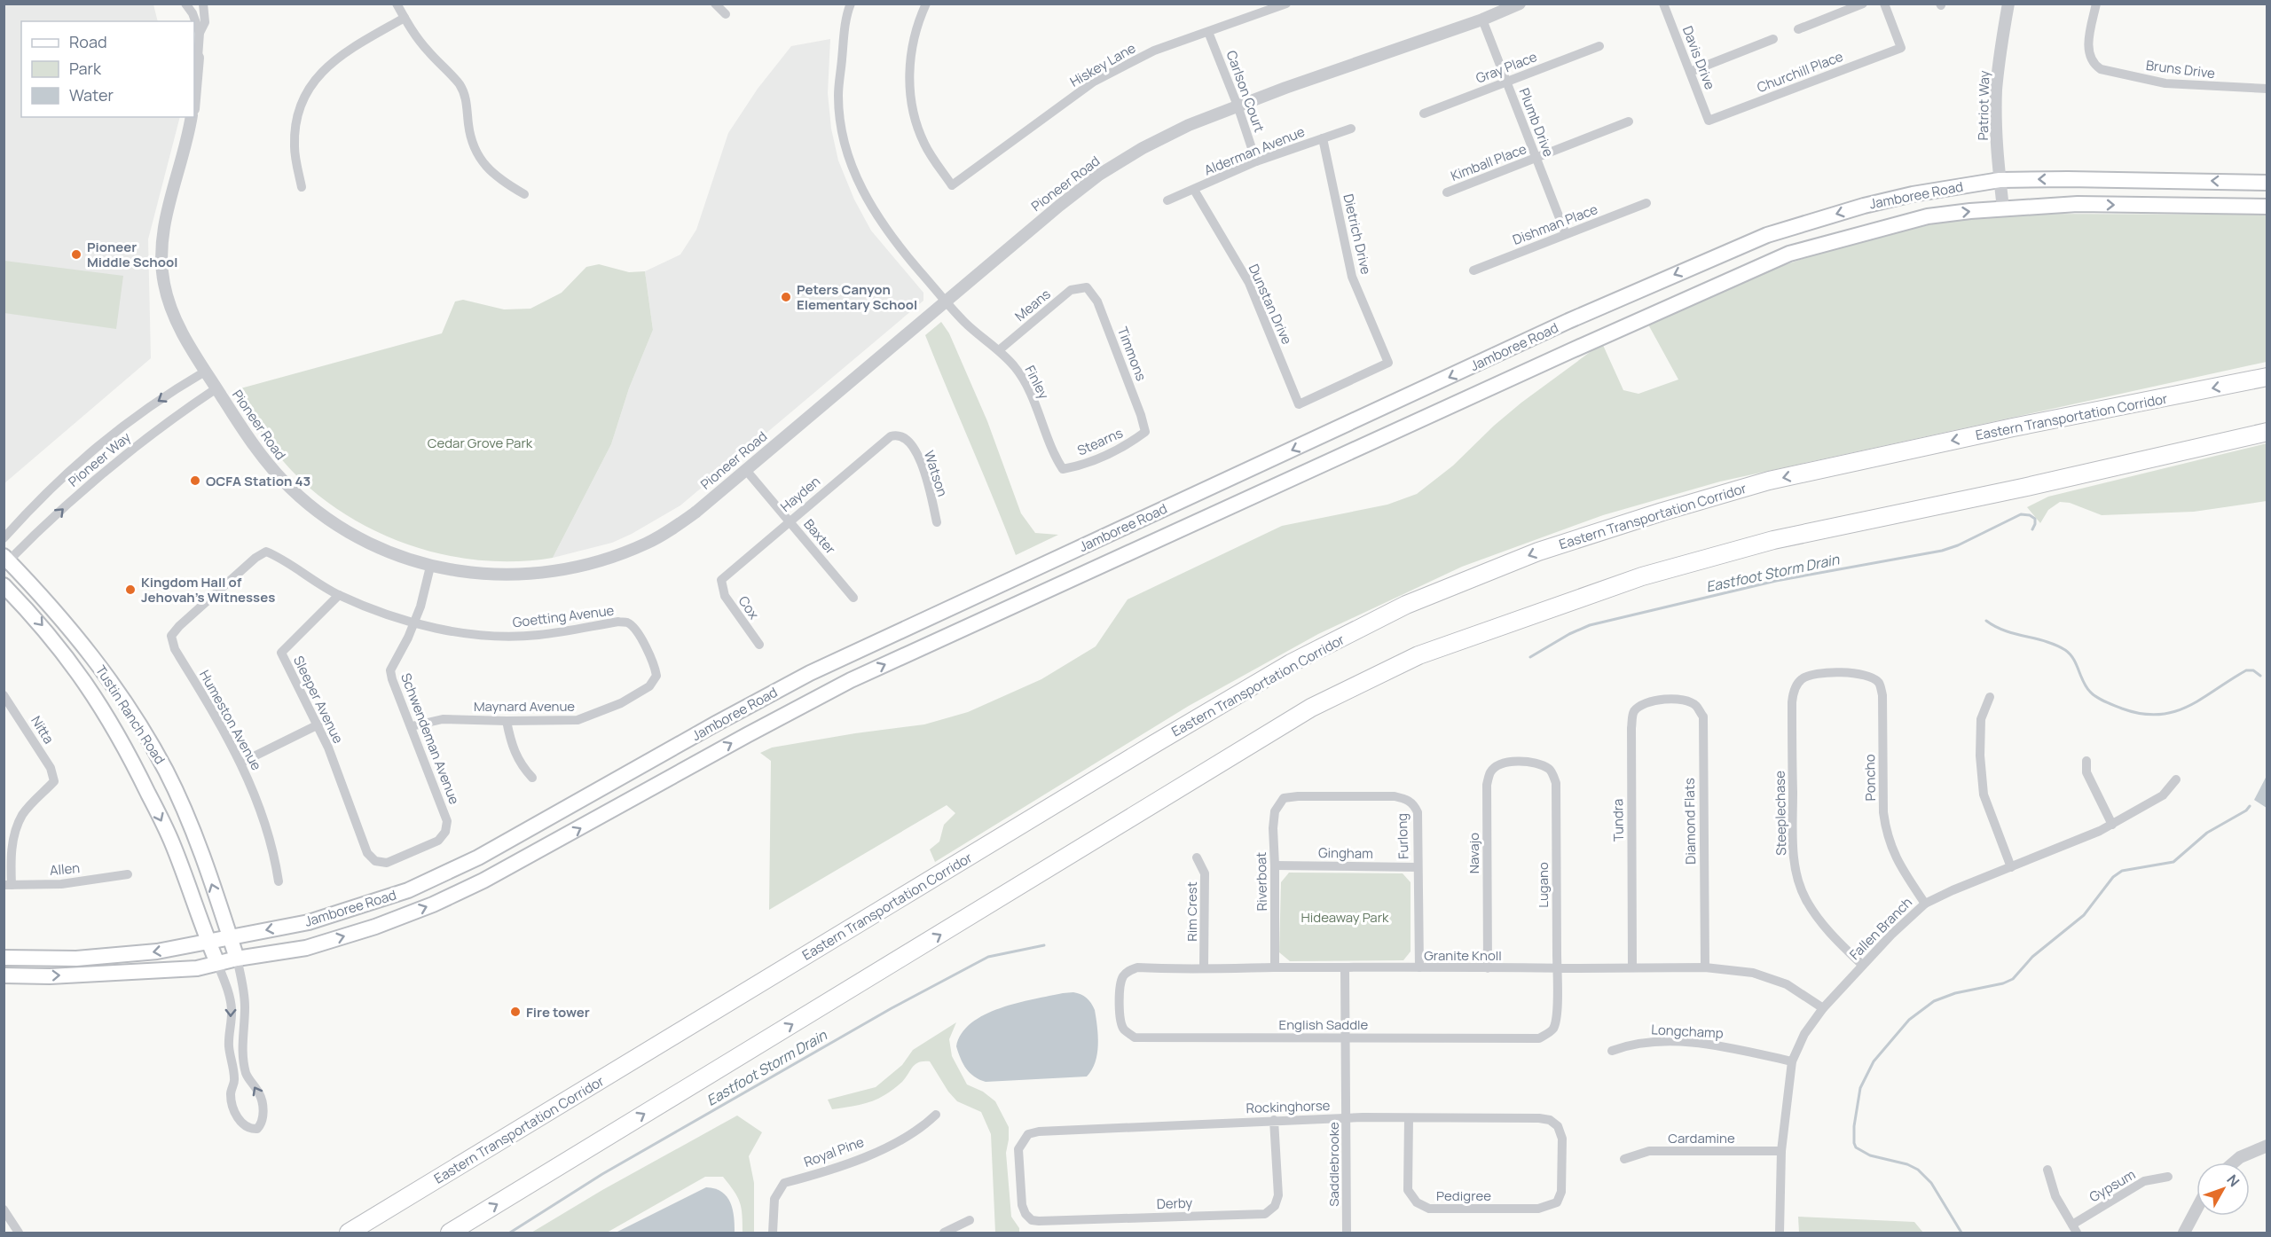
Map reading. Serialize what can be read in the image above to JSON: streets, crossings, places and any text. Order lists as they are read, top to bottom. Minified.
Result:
{"streets":{"highway":["Eastern Transportation Corridor"],"main road":["Jamboree Road","Tustin Ranch Road"],"street":["Davis Drive","Hiskey Lane","Gray Place","Bruns Drive","Churchill Place","Carlson Court","Patriot Way","Plumb Drive","Alderman Avenue","Kimball Place","Pioneer Road","Dishman Place","Dietrich Drive","Dunstan Drive","Means","Timmons","Finley","Stearns","Pioneer Way","Watson","Hayden","Baxter","Cox","Goetting Avenue","Sleeper Avenue","Maynard Avenue","Humeston Avenue","Nitta","Schwendeman Avenue","Poncho","Steeplechase","Tundra","Diamond Flats","Furlong","Gingham","Navajo","Allen","Riverboat","Lugano","Rim Crest","Fallen Branch","Granite Knoll","English Saddle","Longchamp","Rockinghorse","Cardamine","Royal Pine","Saddlebrooke","Gypsum","Pedigree","Derby"]},"crossings":[["Davis Drive","Churchill Place"],["Hiskey Lane","Carlson Court"],["Gray Place","Plumb Drive"],["Carlson Court","Alderman Avenue"],["Carlson Court","Pioneer Road"],["Patriot Way","Jamboree Road"],["Plumb Drive","Kimball Place"],["Plumb Drive","Pioneer Road"],["Plumb Drive","Dishman Place"],["Alderman Avenue","Dietrich Drive"],["Alderman Avenue","Dunstan Drive"],["Pioneer Road","Finley"],["Pioneer Road","Pioneer Way"],["Pioneer Road","Baxter"],["Pioneer Road","Schwendeman Avenue"],["Jamboree Road","Tustin Ranch Road"],["Dietrich Drive","Dunstan Drive"],["Means","Timmons"],["Means","Finley"],["Timmons","Stearns"],["Finley","Stearns"],["Pioneer Way","Tustin Ranch Road"],["Watson","Hayden"],["Hayden","Baxter"],["Hayden","Cox"],["Goetting Avenue","Sleeper Avenue"],["Goetting Avenue","Maynard Avenue"],["Goetting Avenue","Humeston Avenue"],["Goetting Avenue","Schwendeman Avenue"],["Sleeper Avenue","Schwendeman Avenue"],["Maynard Avenue","Schwendeman Avenue"],["Nitta","Allen"],["Poncho","Steeplechase"],["Poncho","Fallen Branch"],["Steeplechase","Fallen Branch"],["Tundra","Diamond Flats"],["Tundra","Granite Knoll"],["Diamond Flats","Granite Knoll"],["Furlong","Gingham"],["Furlong","Riverboat"],["Furlong","Granite Knoll"],["Gingham","Riverboat"],["Navajo","Lugano"],["Navajo","Granite Knoll"],["Riverboat","Granite Knoll"],["Lugano","Granite Knoll"],["Lugano","English Saddle"],["Rim Crest","Granite Knoll"],["Fallen Branch","Granite Knoll"],["Fallen Branch","Longchamp"],["Fallen Branch","Cardamine"],["Granite Knoll","English Saddle"],["Granite Knoll","Saddlebrooke"],["English Saddle","Saddlebrooke"],["Rockinghorse","Saddlebrooke"],["Rockinghorse","Pedigree"],["Rockinghorse","Derby"]],"water":["Eastfoot Storm Drain"],"parks":["Cedar Grove Park","Hideaway Park"],"places":["Pioneer Middle School","Peters Canyon Elementary School","OCFA Station 43","Kingdom Hall of Jehovah's Witnesses","Fire tower"],"legend":["Road","Park","Water"],"north":"top right"}
